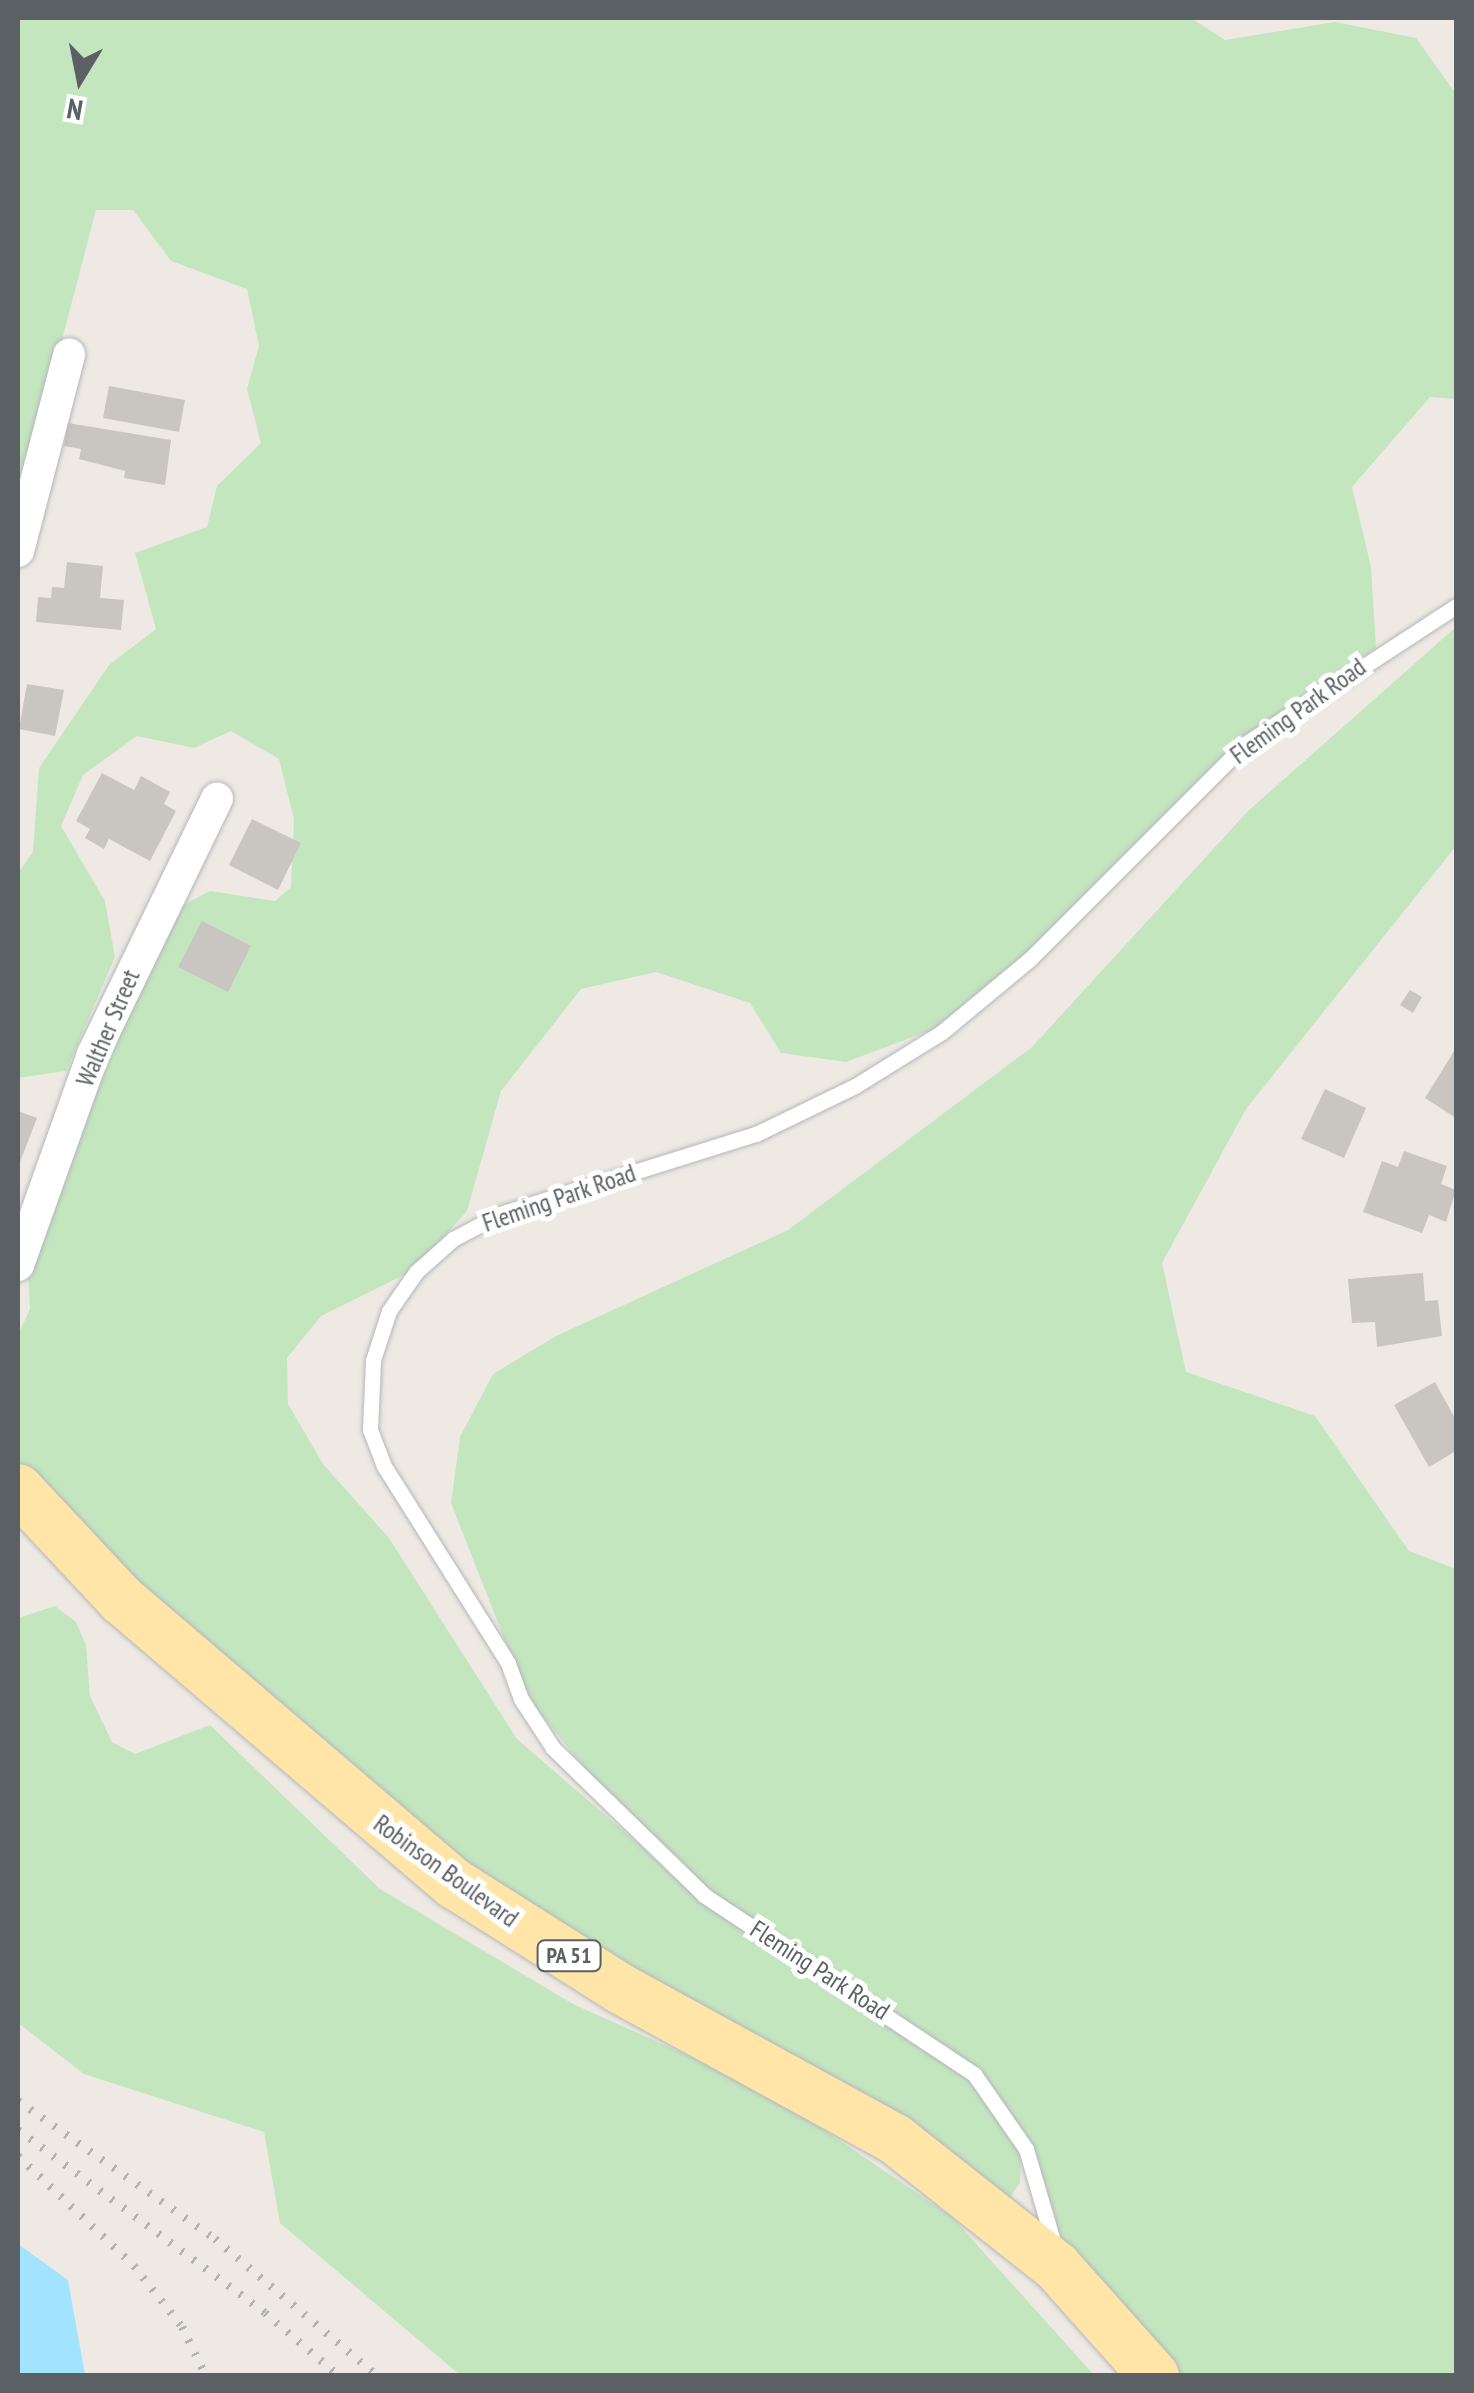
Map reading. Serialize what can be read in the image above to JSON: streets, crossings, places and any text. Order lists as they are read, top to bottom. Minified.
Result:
{"streets":{"main road":["Robinson Boulevard","PA 51"],"street":["Walther Street"],"lane":["Fleming Park Road"]},"crossings":[["Fleming Park Road","Robinson Boulevard"]],"north":"bottom"}
